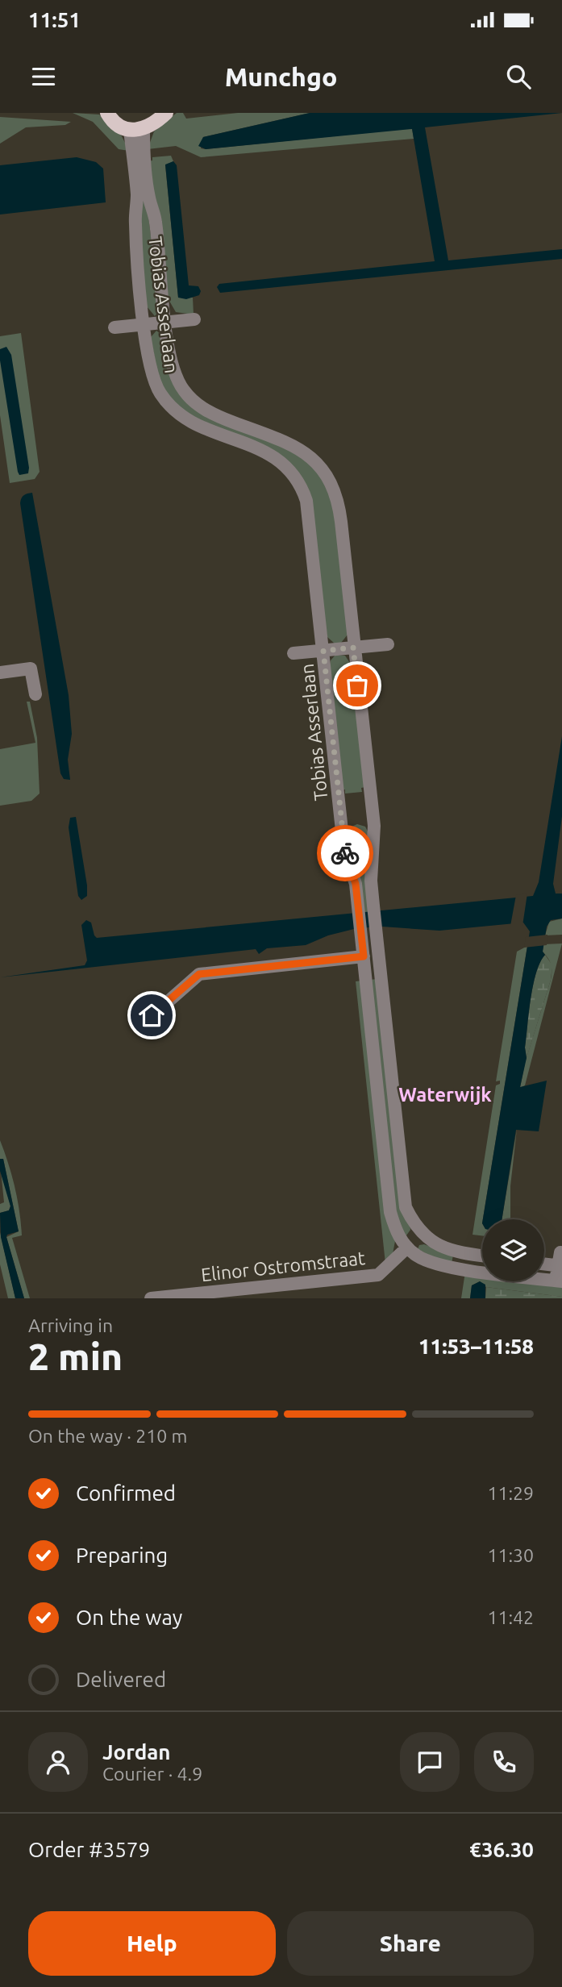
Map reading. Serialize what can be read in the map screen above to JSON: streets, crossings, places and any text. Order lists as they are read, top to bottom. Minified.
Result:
{"streets":{"street":["Tobias Asserlaan","Elinor Ostromstraat"]},"crossings":[["Tobias Asserlaan","Elinor Ostromstraat"]],"districts":["Waterwijk"],"page":{"status":"11:51","header":"Munchgo","heading":["2 min","Arriving in","11:53–11:58"],"panel":["Jordan","Courier · 4.9","Order #3579","€36.30"],"bar":"On the way · 210 m","list":[["Confirmed","11:29"],["Preparing","11:30"],["On the way","11:42"],"Delivered"],"buttons":["Help","Share"]}}
